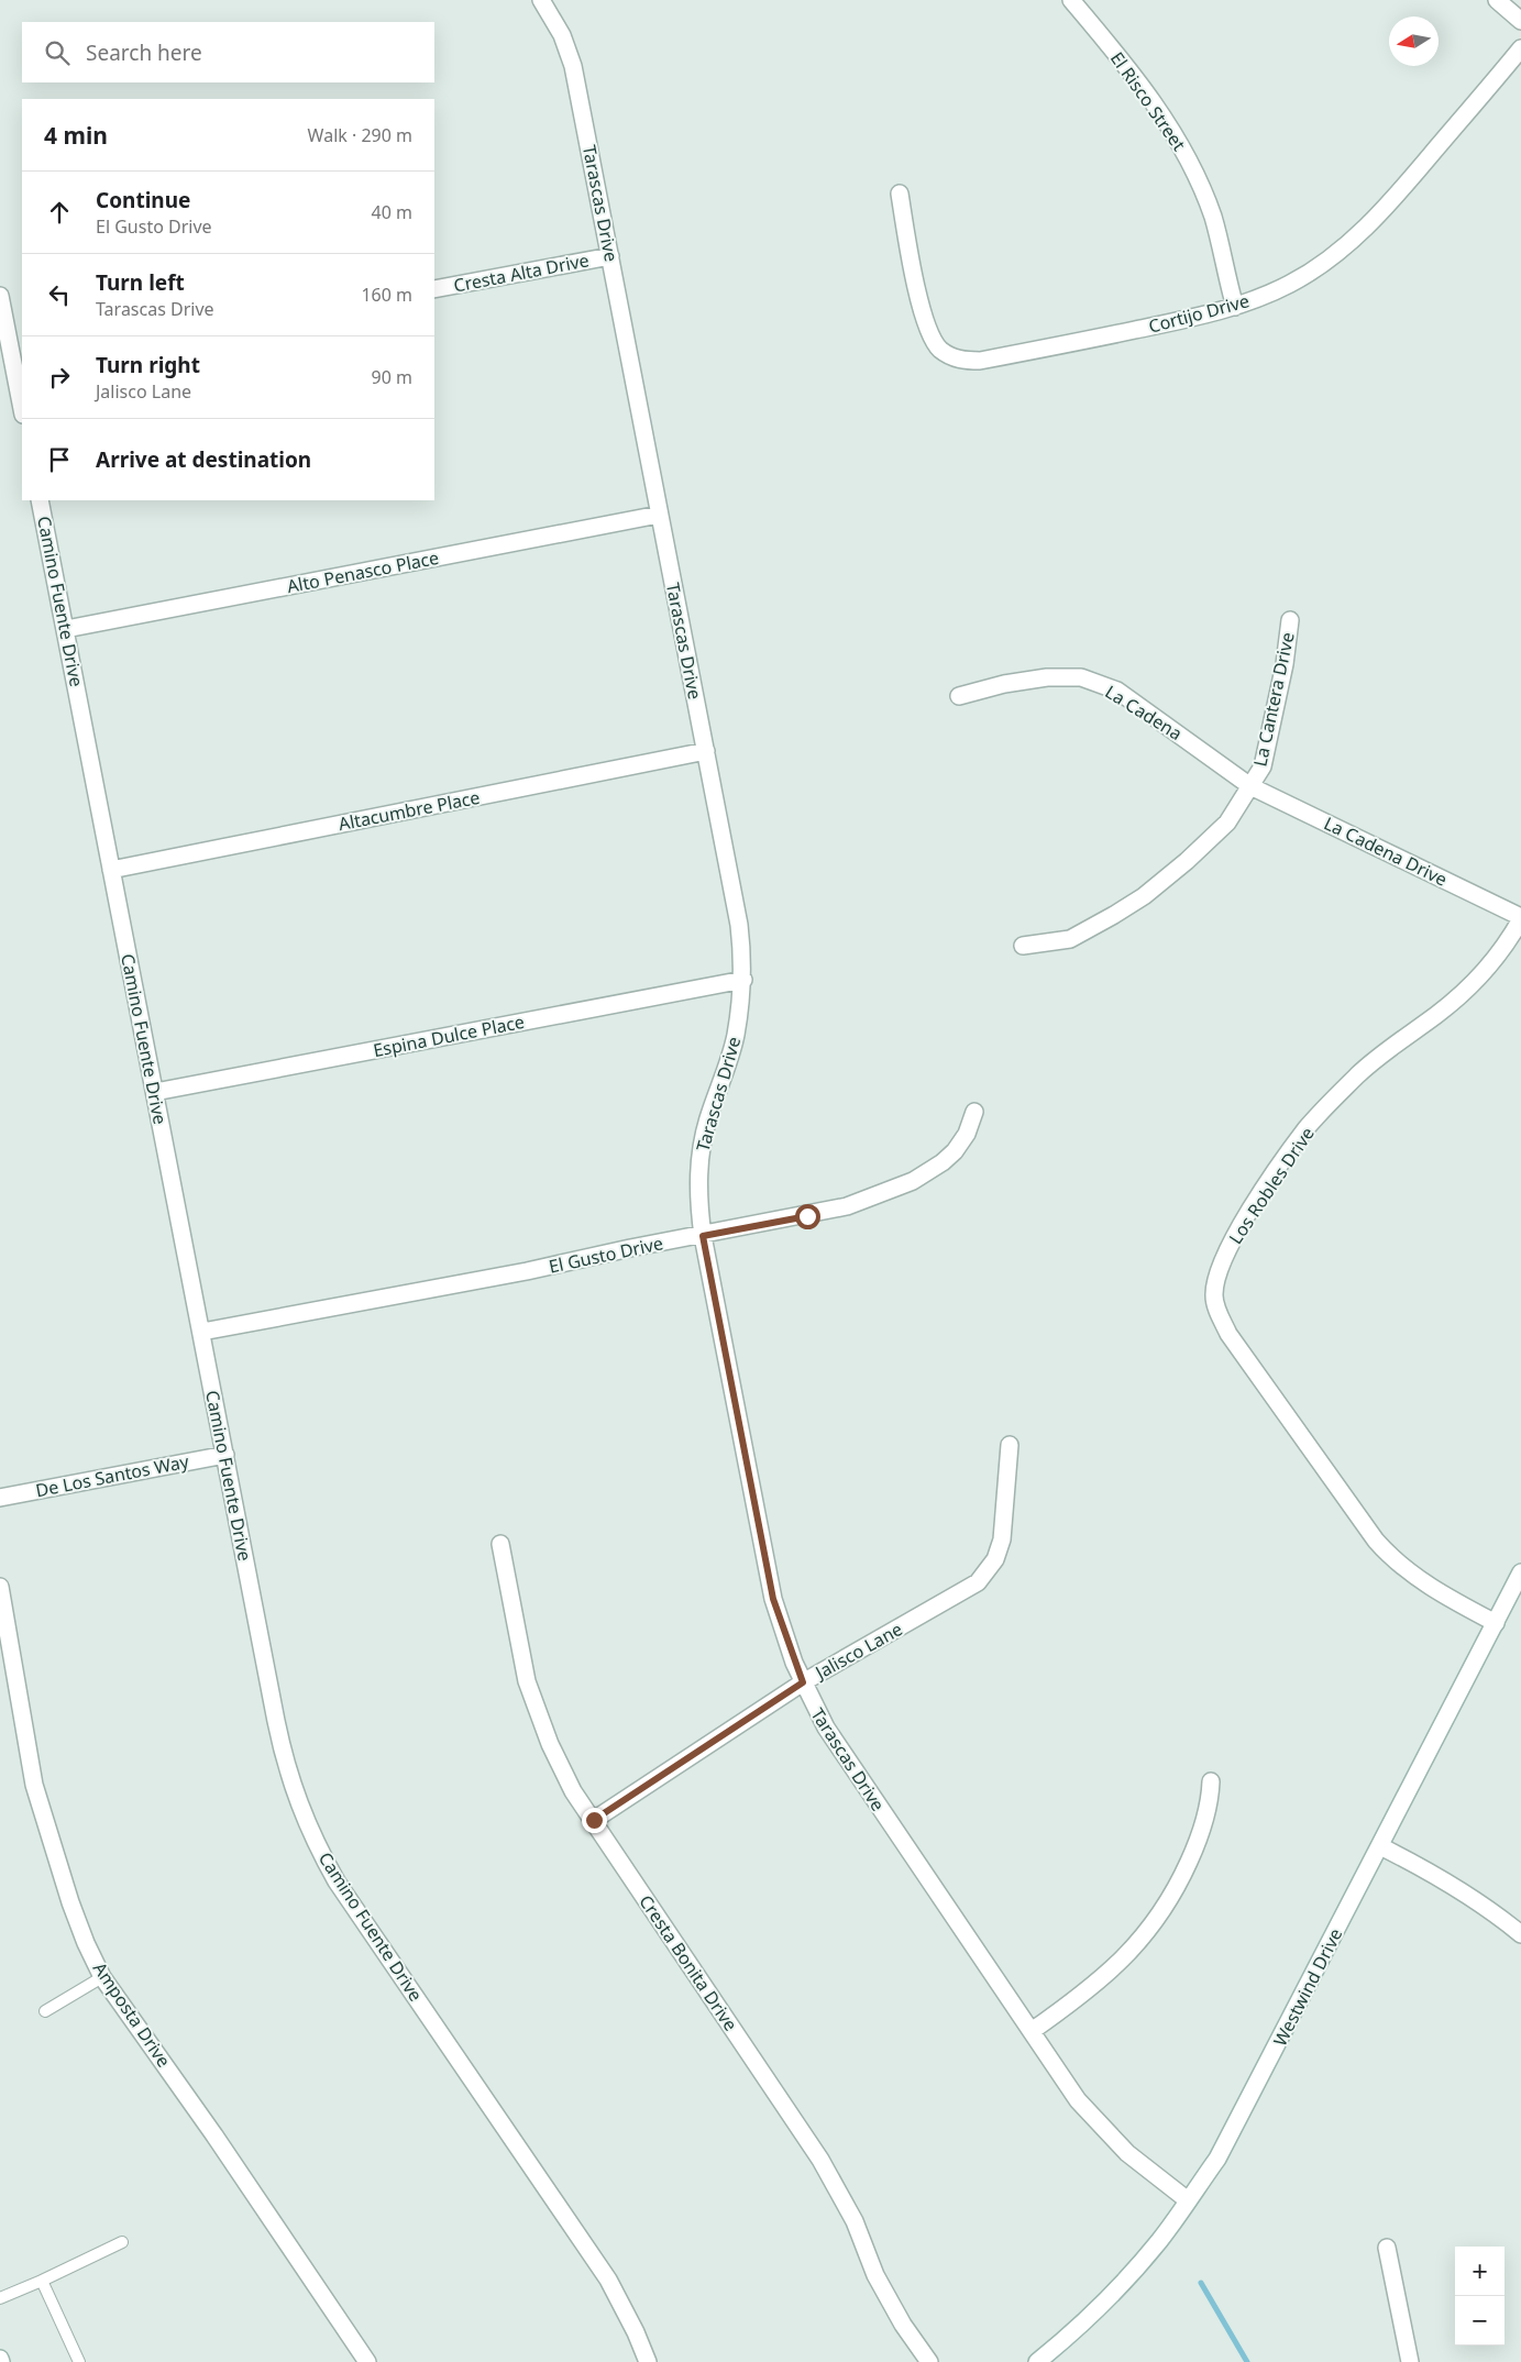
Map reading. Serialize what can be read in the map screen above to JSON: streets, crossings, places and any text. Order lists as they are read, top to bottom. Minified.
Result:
{"streets":{"street":["El Risco Street","Tarascas Drive","Cresta Alta Drive","Cortijo Drive","Alto Penasco Place","Camino Fuente Drive","La Cantera Drive","La Cadena","Altacumbre Place","La Cadena Drive","Espina Dulce Place","Los Robles Drive","El Gusto Drive","De Los Santos Way","Jalisco Lane","Cresta Bonita Drive","Westwind Drive","Amposta Drive"]},"crossings":[["El Risco Street","Cortijo Drive"],["Tarascas Drive","Cresta Alta Drive"],["Tarascas Drive","Alto Penasco Place"],["Tarascas Drive","Altacumbre Place"],["Tarascas Drive","Espina Dulce Place"],["Tarascas Drive","El Gusto Drive"],["Tarascas Drive","Jalisco Lane"],["Tarascas Drive","Westwind Drive"],["Alto Penasco Place","Camino Fuente Drive"],["Camino Fuente Drive","Altacumbre Place"],["Camino Fuente Drive","Espina Dulce Place"],["Camino Fuente Drive","El Gusto Drive"],["Camino Fuente Drive","De Los Santos Way"],["La Cantera Drive","La Cadena"],["La Cantera Drive","La Cadena Drive"],["La Cadena","La Cadena Drive"],["La Cadena Drive","Los Robles Drive"],["Los Robles Drive","Westwind Drive"],["Jalisco Lane","Cresta Bonita Drive"]],"north":"left","page":{"search":"Search here","heading":["4 min","Walk · 290 m"],"list":[["Continue","El Gusto Drive","40 m"],["Turn left","Tarascas Drive","160 m"],["Turn right","Jalisco Lane","90 m"],"Arrive at destination"],"map_buttons":["+","−"]}}
